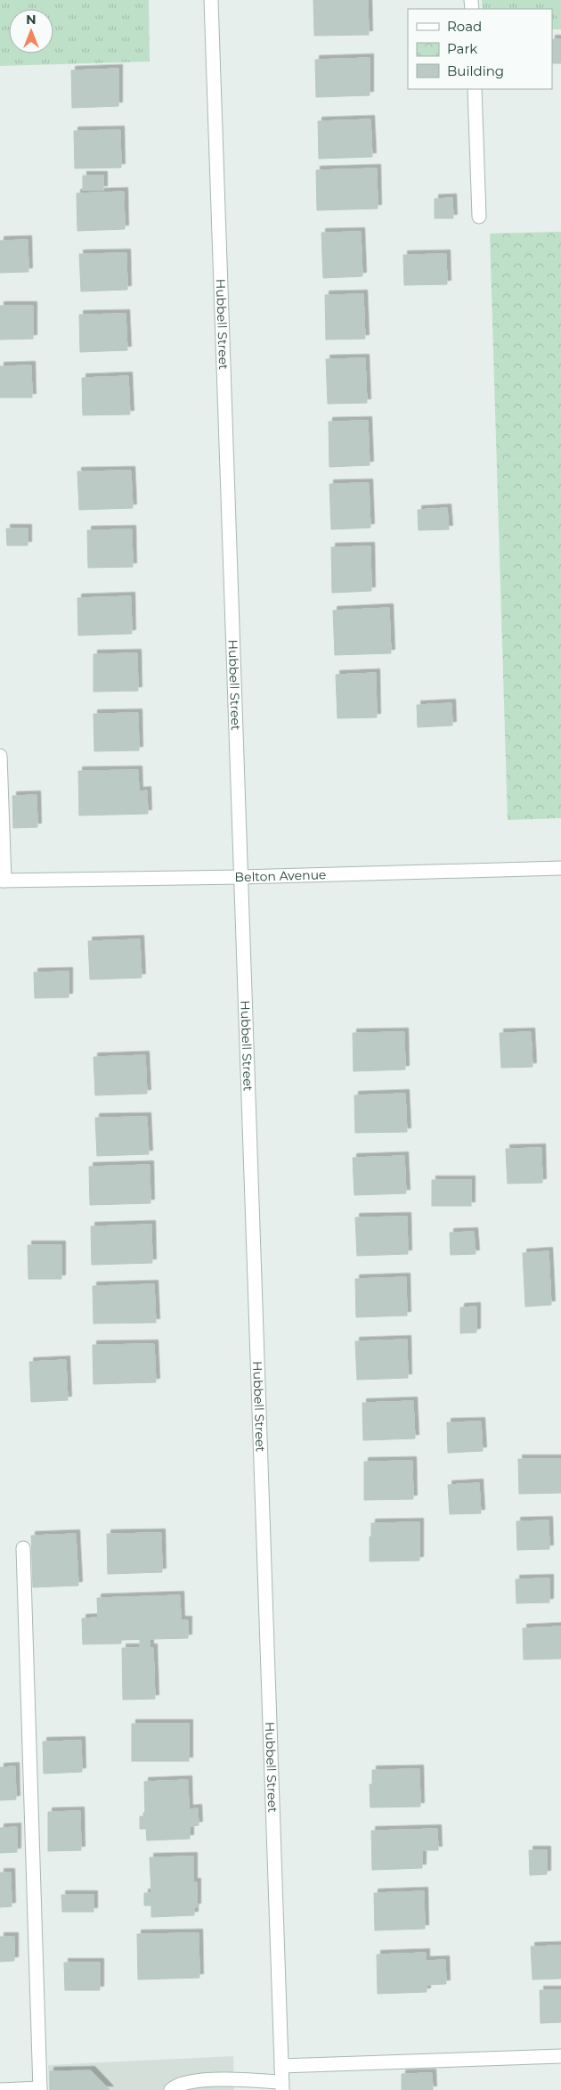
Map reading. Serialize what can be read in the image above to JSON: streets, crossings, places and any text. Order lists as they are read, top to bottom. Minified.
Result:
{"streets":{"street":["Hubbell Street","Belton Avenue"]},"crossings":[["Hubbell Street","Belton Avenue"]],"legend":["Road","Park","Building"],"north":"top"}
